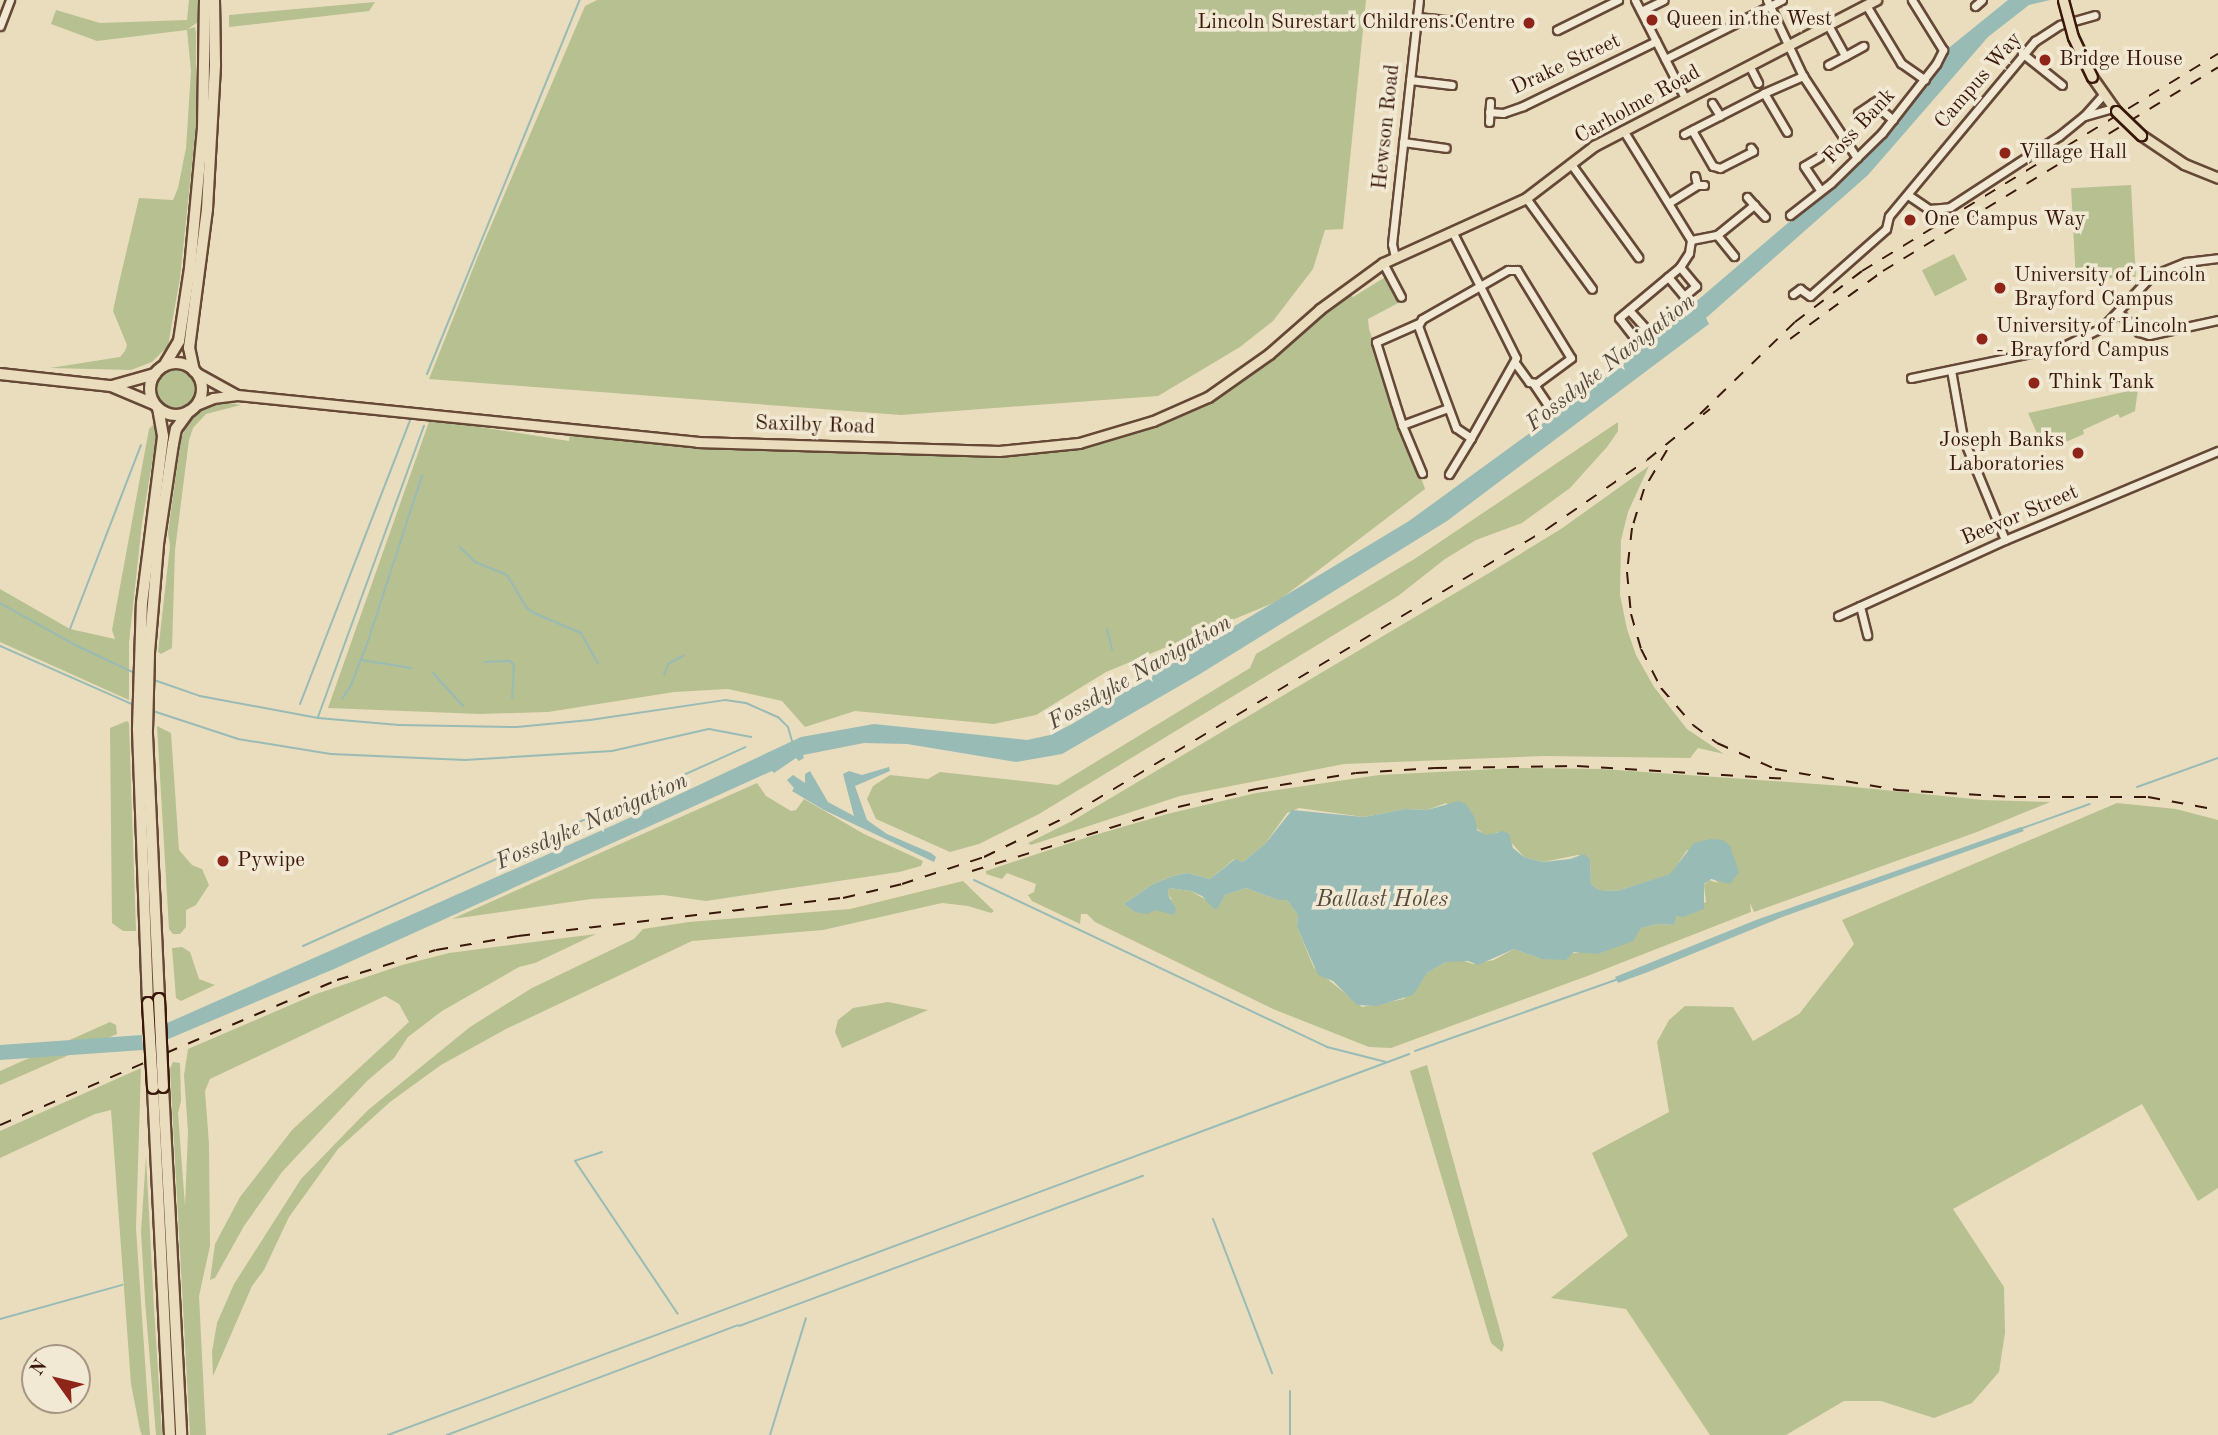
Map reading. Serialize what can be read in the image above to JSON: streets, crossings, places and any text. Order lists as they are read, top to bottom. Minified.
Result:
{"streets":{"main road":["Carholme Road","Saxilby Road"],"street":["Drake Street","Campus Way","Hewson Road","Foss Bank","Beevor Street"]},"crossings":[["Carholme Road","Hewson Road"],["Carholme Road","Saxilby Road"]],"water":["Fossdyke Navigation","Ballast Holes"],"places":["Queen in the West","Lincoln Surestart Childrens Centre","Bridge House","Village Hall","One Campus Way","University of Lincoln Brayford Campus","University of Lincoln - Brayford Campus","Think Tank","Joseph Banks Laboratories","Pywipe"],"north":"top left"}
